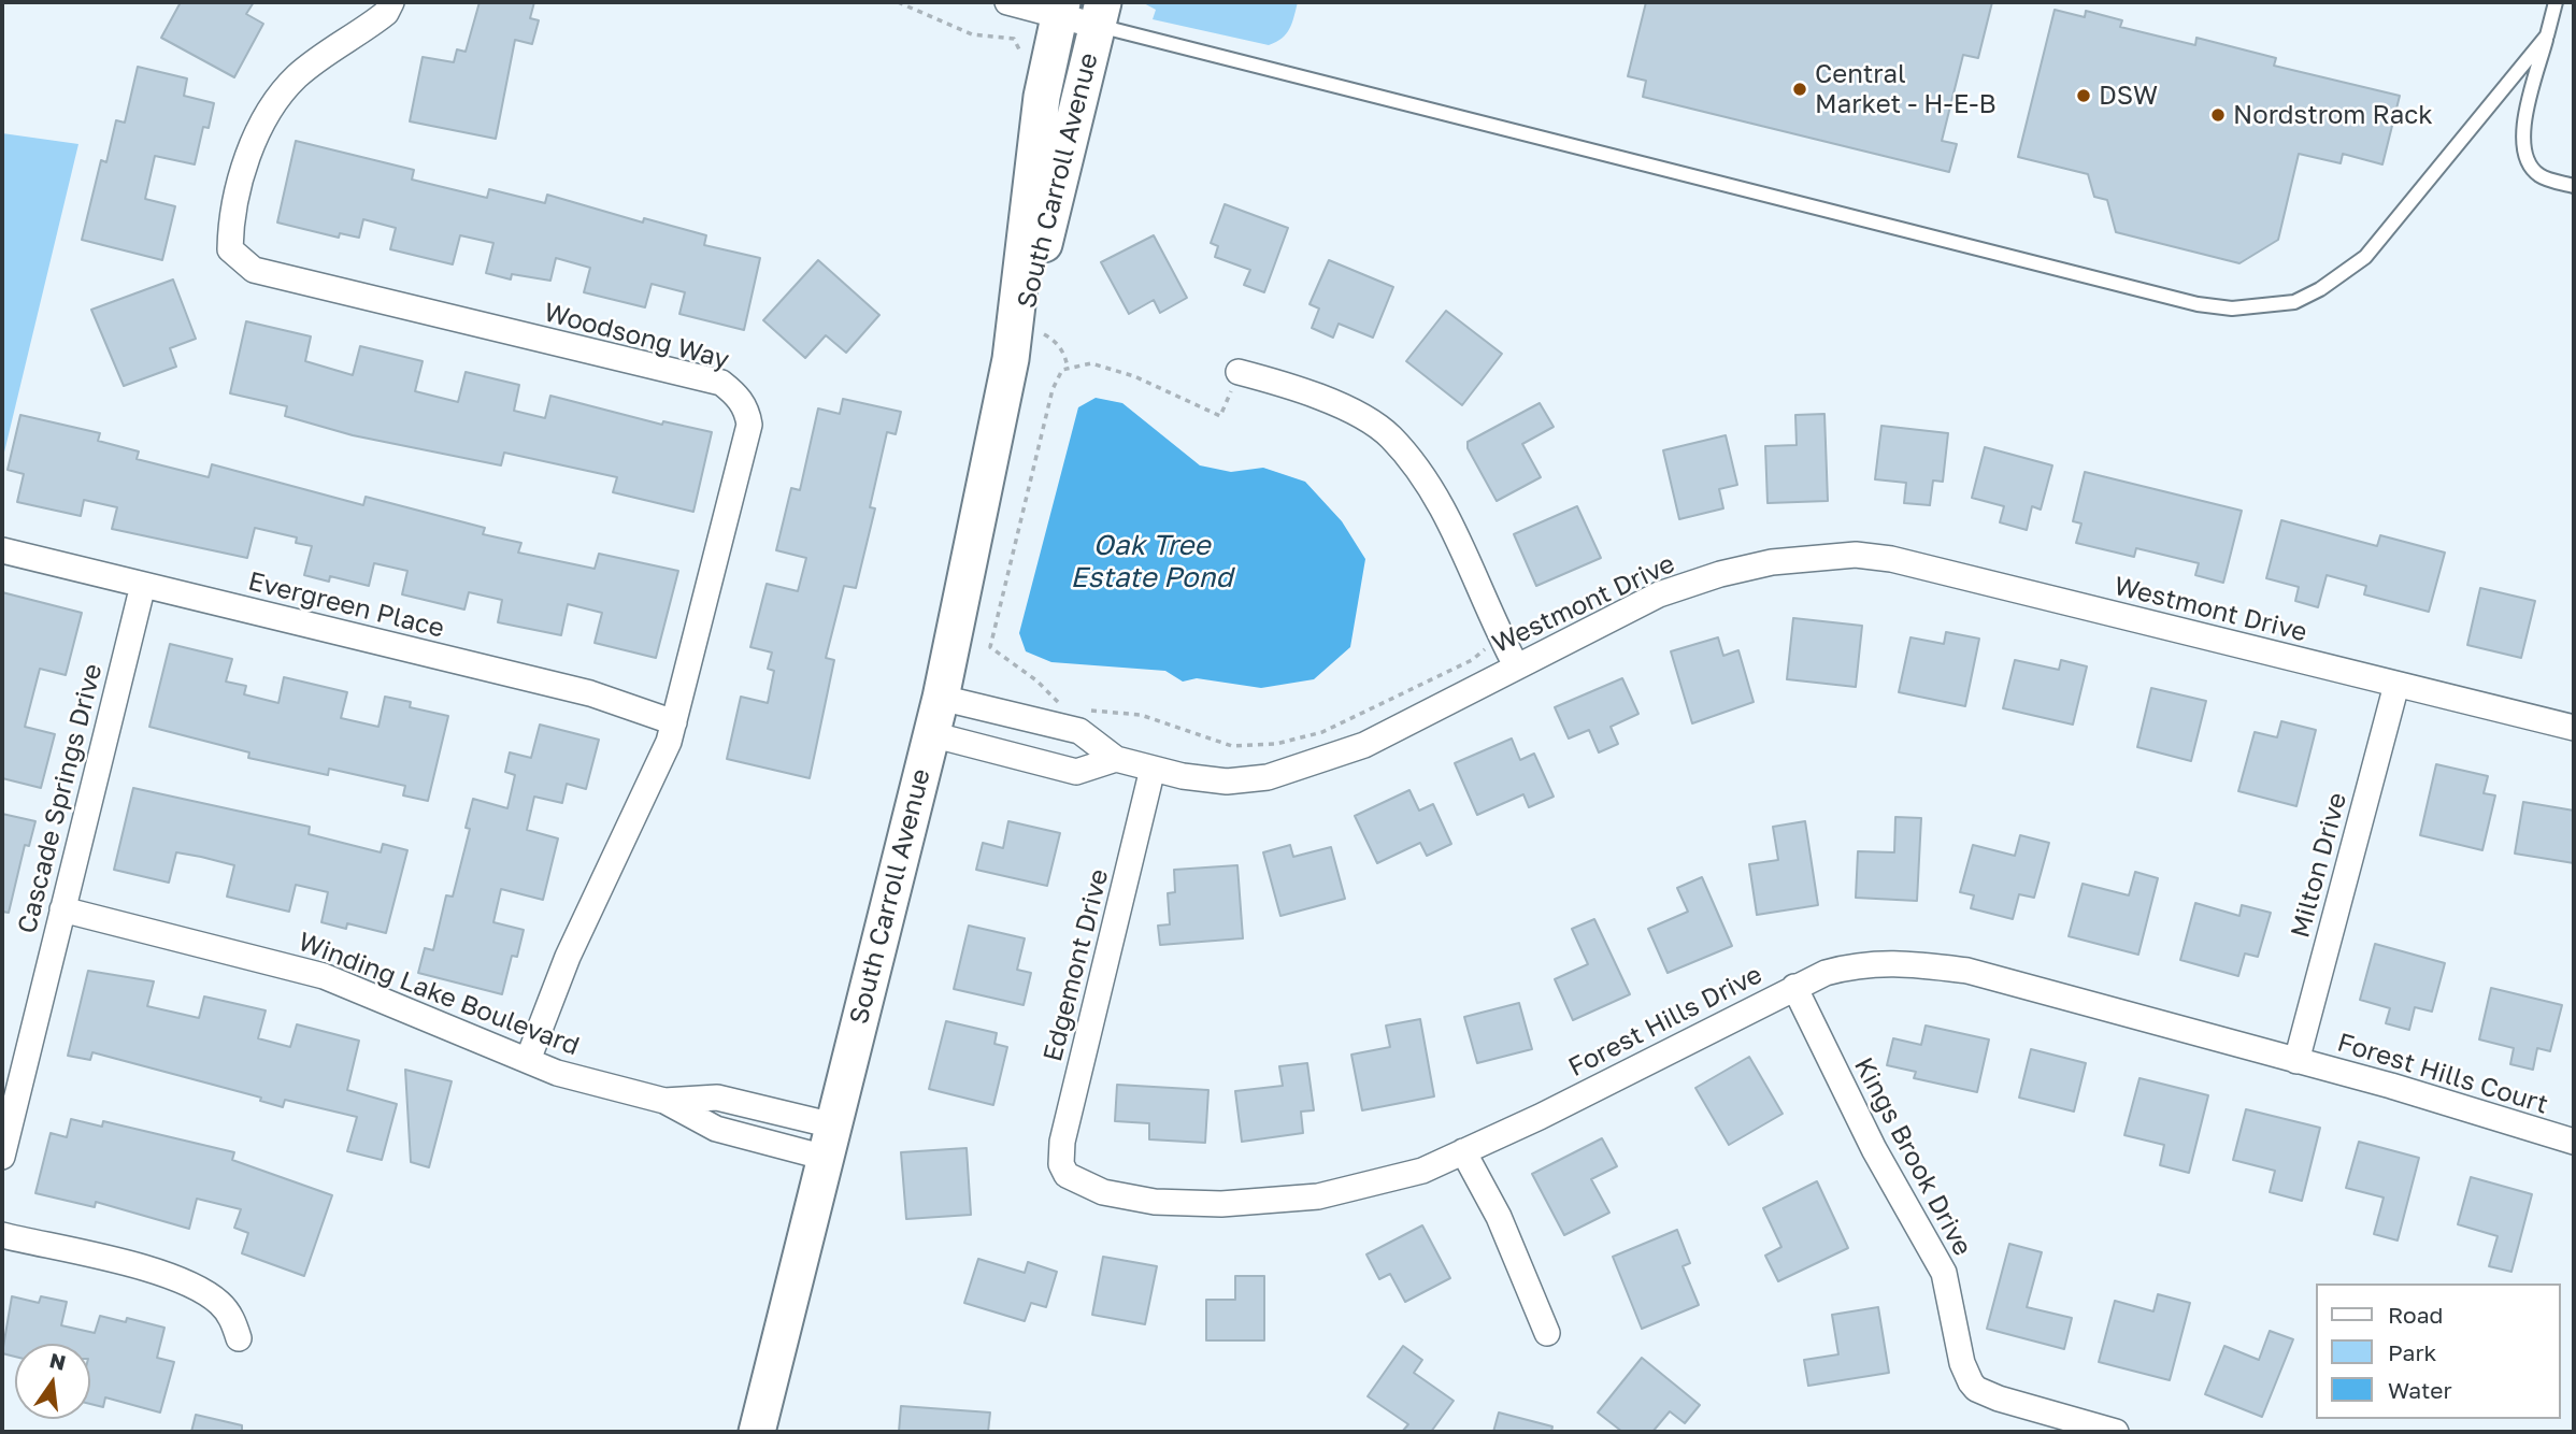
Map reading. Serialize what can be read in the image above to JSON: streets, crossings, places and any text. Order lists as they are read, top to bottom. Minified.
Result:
{"streets":{"main road":["South Carroll Avenue"],"street":["Woodsong Way","Westmont Drive","Evergreen Place","Cascade Springs Drive","Milton Drive","Edgemont Drive","Winding Lake Boulevard","Forest Hills Drive","Forest Hills Court","Kings Brook Drive"]},"crossings":[["South Carroll Avenue","Westmont Drive"],["South Carroll Avenue","Winding Lake Boulevard"],["Woodsong Way","Evergreen Place"],["Woodsong Way","Winding Lake Boulevard"],["Westmont Drive","Milton Drive"],["Westmont Drive","Edgemont Drive"],["Evergreen Place","Cascade Springs Drive"],["Cascade Springs Drive","Winding Lake Boulevard"],["Milton Drive","Forest Hills Drive"],["Milton Drive","Forest Hills Court"],["Edgemont Drive","Forest Hills Drive"],["Forest Hills Drive","Forest Hills Court"],["Forest Hills Drive","Kings Brook Drive"]],"water":["Oak Tree Estate Pond"],"places":["Central Market - H-E-B","DSW","Nordstrom Rack"],"legend":["Road","Park","Water"],"north":"top"}
